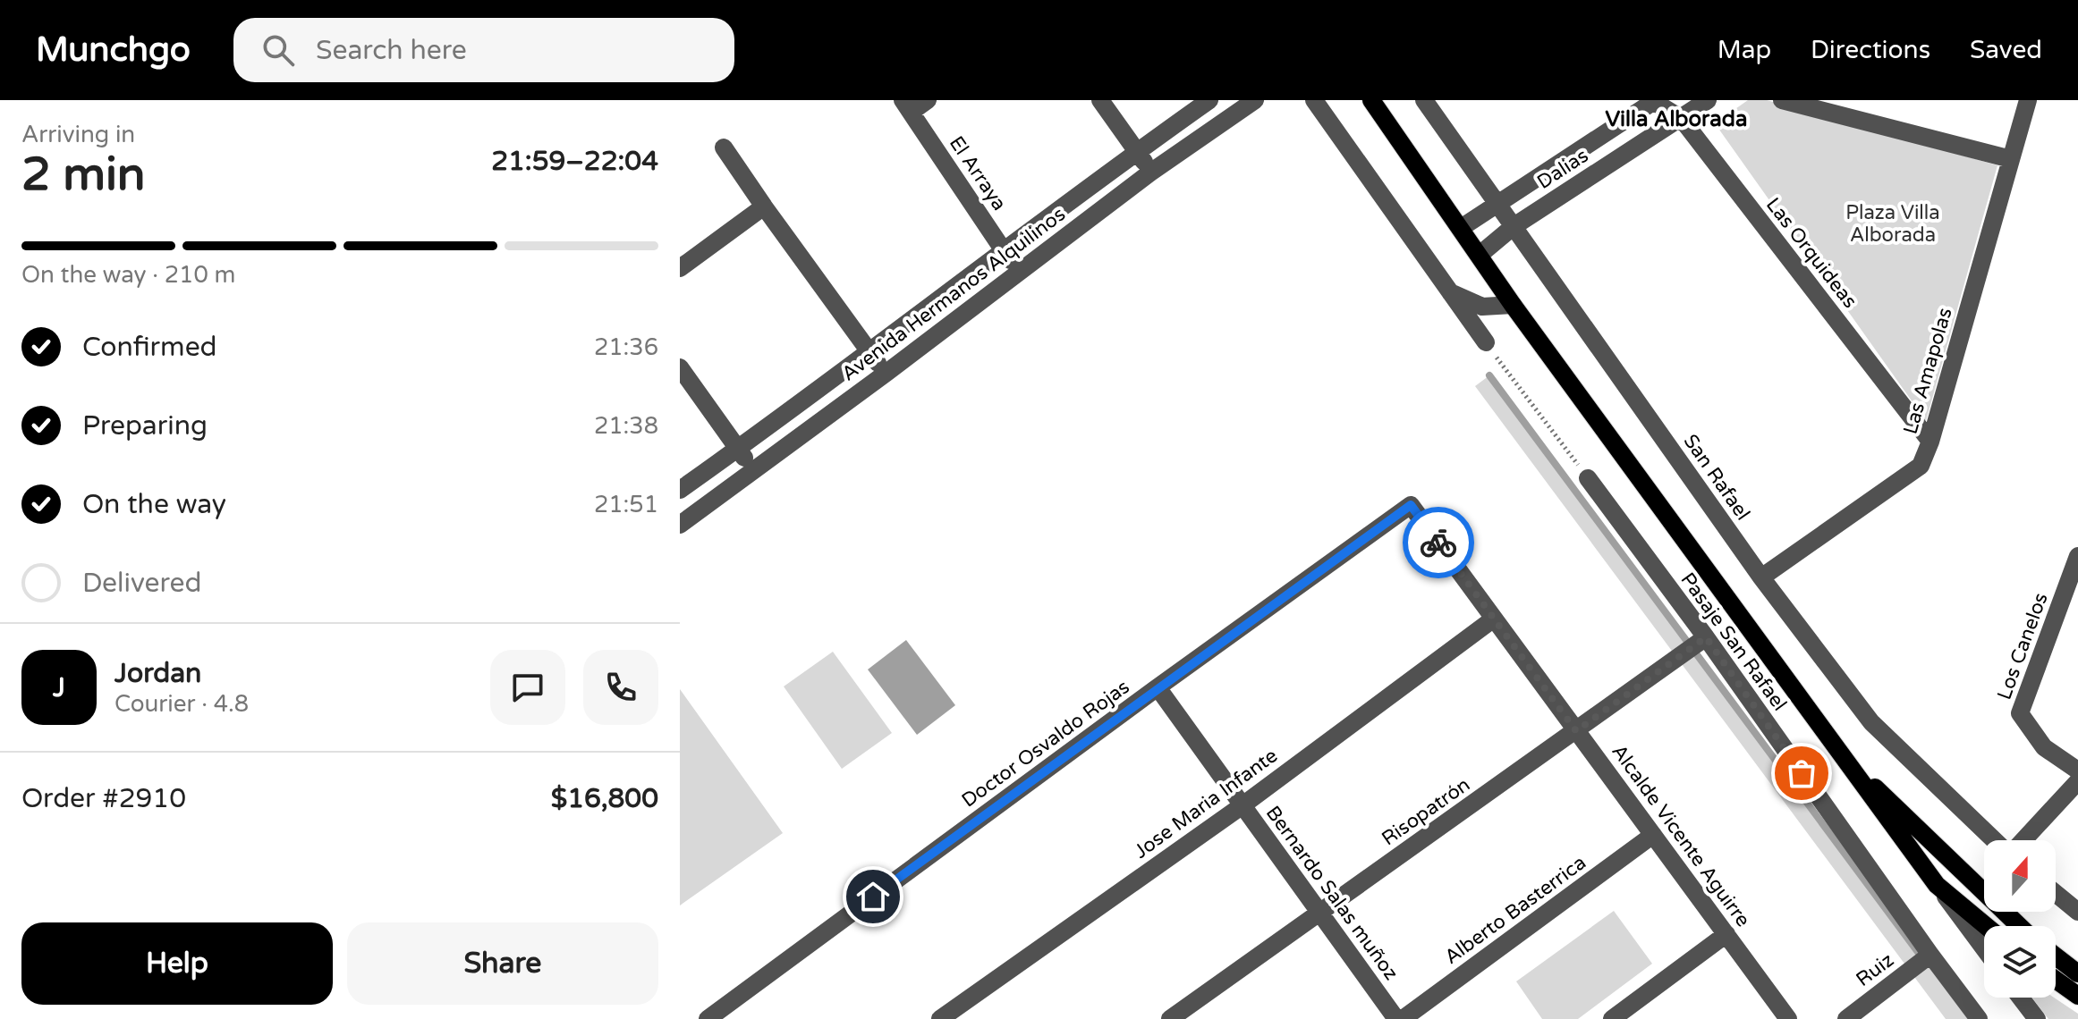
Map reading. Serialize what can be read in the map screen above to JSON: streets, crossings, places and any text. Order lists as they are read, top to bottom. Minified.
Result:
{"streets":{"street":["Dalias","El Arraya","Las Orquideas","Avenida Hermanos Alquilinos","Las Amapolas","San Rafael","Pasaje San Rafael","Los Canelos","Doctor Osvaldo Rojas","Jose Maria Infante","Risopatrón","Alcalde Vicente Aguirre","Bernardo Salas muñoz","Alberto Basterrica","Ruiz"]},"crossings":[["Dalias","Las Orquideas"],["Dalias","San Rafael"],["El Arraya","Avenida Hermanos Alquilinos"],["Las Orquideas","Las Amapolas"],["Las Amapolas","San Rafael"],["Pasaje San Rafael","Risopatrón"],["Pasaje San Rafael","Ruiz"],["Doctor Osvaldo Rojas","Alcalde Vicente Aguirre"],["Doctor Osvaldo Rojas","Bernardo Salas muñoz"],["Jose Maria Infante","Alcalde Vicente Aguirre"],["Jose Maria Infante","Bernardo Salas muñoz"],["Risopatrón","Alcalde Vicente Aguirre"],["Risopatrón","Bernardo Salas muñoz"],["Alcalde Vicente Aguirre","Alberto Basterrica"]],"districts":["Villa Alborada"],"parks":["Plaza Villa Alborada"],"north":"top","page":{"header":"Munchgo","search":"Search here","nav":["Map","Directions","Saved"],"heading":["2 min","Arriving in","21:59–22:04"],"panel":["Jordan","Courier · 4.8","Order #2910","$16,800"],"bar":"On the way · 210 m","list":[["Confirmed","21:36"],["Preparing","21:38"],["On the way","21:51"],"Delivered"],"round":"J","buttons":["Help","Share"]}}
